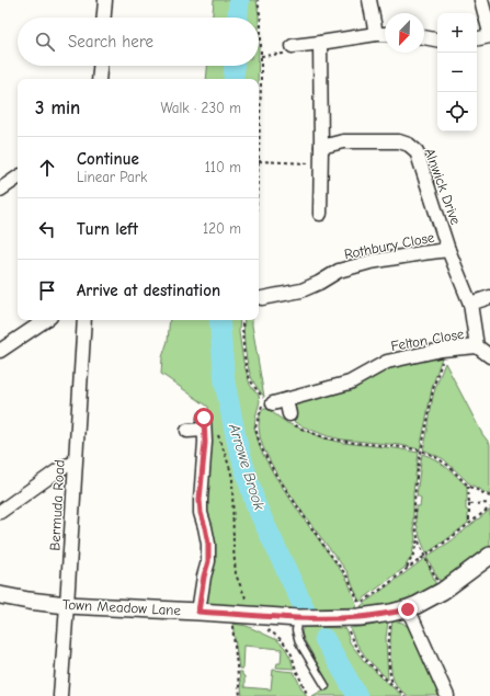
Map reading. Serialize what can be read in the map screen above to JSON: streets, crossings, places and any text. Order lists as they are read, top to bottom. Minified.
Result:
{"streets":{"street":["Alnwick Drive","Rothbury Close","Felton Close","Bermuda Road","Town Meadow Lane"]},"crossings":[["Alnwick Drive","Rothbury Close"],["Alnwick Drive","Felton Close"],["Bermuda Road","Town Meadow Lane"]],"water":["Arrowe Brook"],"north":"bottom left","page":{"map_buttons":["+","−"],"search":"Search here","heading":["3 min","Walk · 230 m"],"list":[["Continue","Linear Park","110 m"],["Turn left","120 m"],"Arrive at destination"]}}
